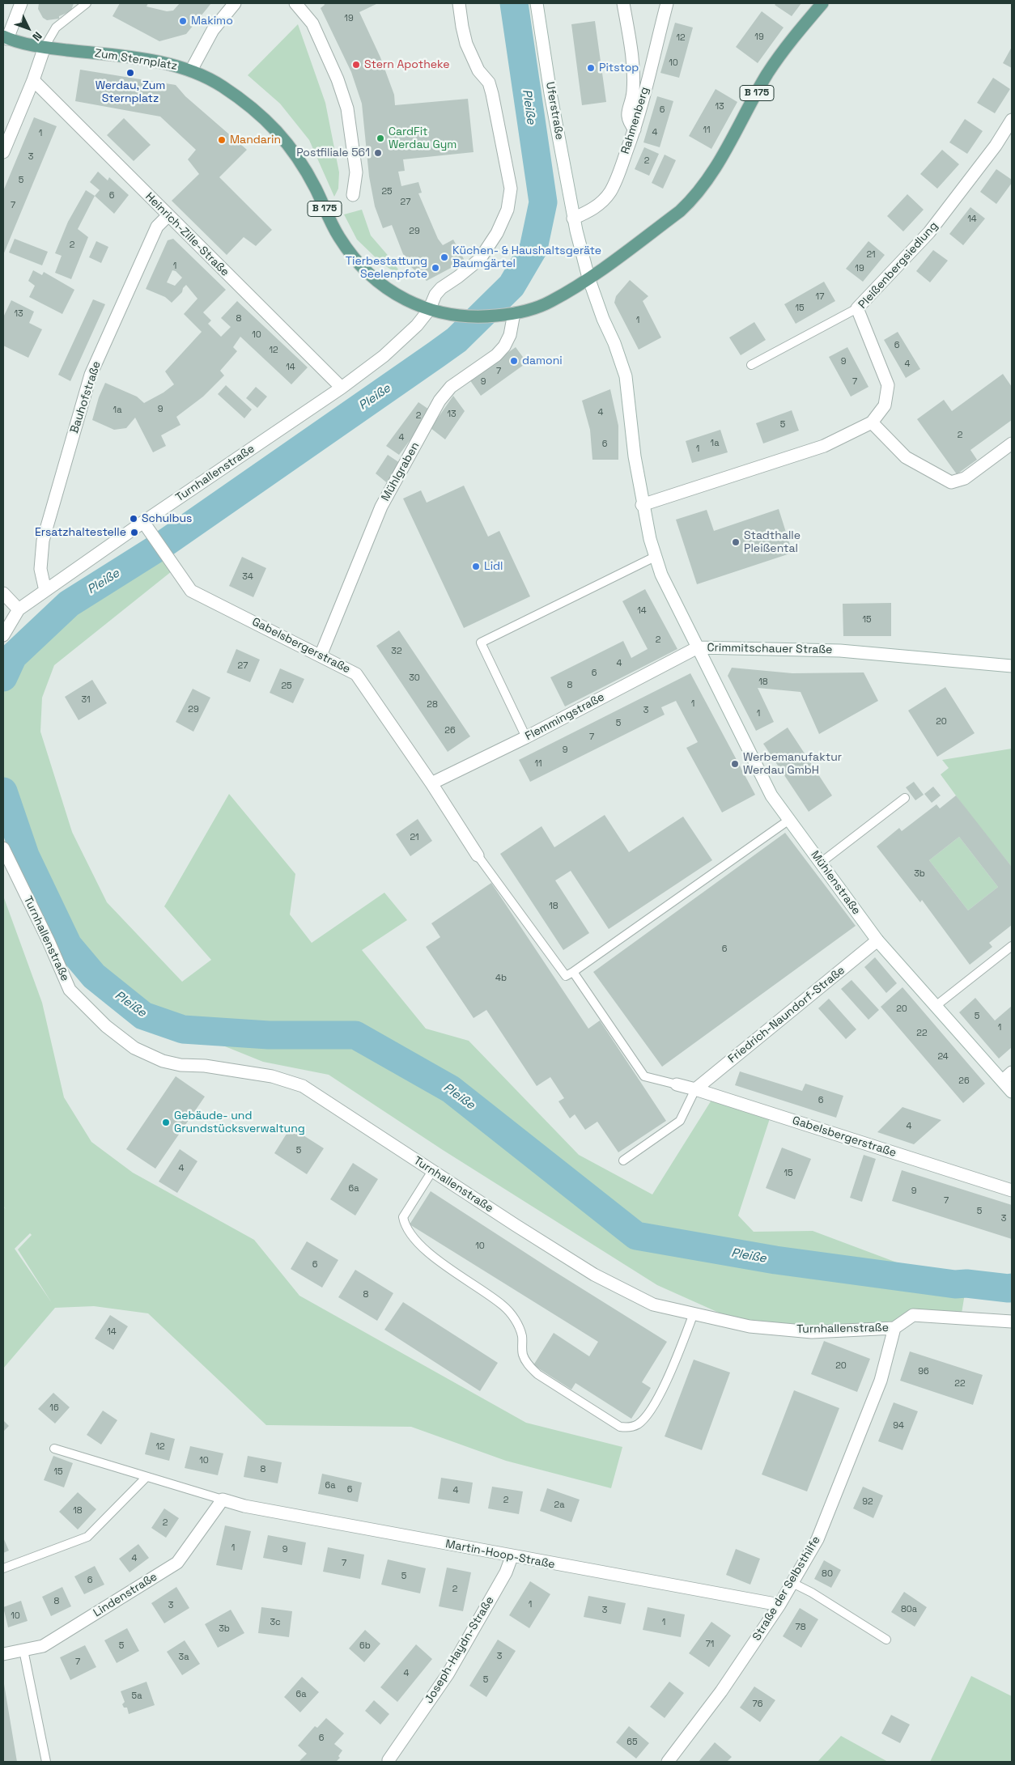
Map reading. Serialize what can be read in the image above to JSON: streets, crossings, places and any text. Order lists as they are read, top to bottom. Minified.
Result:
{"streets":{"main road":["Zum Sternplatz","B 175"],"street":["Uferstraße","Rahmenberg","Heinrich-Zille-Straße","Pleißenbergsiedlung","Bauhofstraße","Mühlgraben","Turnhallenstraße","Gabelsbergerstraße","Crimmitschauer Straße","Flemmingstraße","Mühlenstraße","Friedrich-Naundorf-Straße","Martin-Hoop-Straße","Straße der Selbsthilfe","Lindenstraße","Joseph-Haydn-Straße"]},"crossings":[["Zum Sternplatz","B 175"],["Zum Sternplatz","Turnhallenstraße"],["B 175","Uferstraße"],["B 175","Mühlgraben"],["B 175","Turnhallenstraße"],["B 175","Crimmitschauer Straße"],["Uferstraße","Rahmenberg"],["Uferstraße","Crimmitschauer Straße"],["Heinrich-Zille-Straße","Bauhofstraße"],["Heinrich-Zille-Straße","Turnhallenstraße"],["Pleißenbergsiedlung","Crimmitschauer Straße"],["Bauhofstraße","Turnhallenstraße"],["Mühlgraben","Gabelsbergerstraße"],["Turnhallenstraße","Gabelsbergerstraße"],["Turnhallenstraße","Straße der Selbsthilfe"],["Gabelsbergerstraße","Flemmingstraße"],["Gabelsbergerstraße","Friedrich-Naundorf-Straße"],["Crimmitschauer Straße","Flemmingstraße"],["Crimmitschauer Straße","Mühlenstraße"],["Flemmingstraße","Mühlenstraße"],["Mühlenstraße","Friedrich-Naundorf-Straße"],["Martin-Hoop-Straße","Straße der Selbsthilfe"],["Martin-Hoop-Straße","Lindenstraße"],["Martin-Hoop-Straße","Joseph-Haydn-Straße"]],"water":["Pleiße"],"places":["Makimo","Stern Apotheke","Pitstop","Werdau, Zum Sternplatz","CardFit Werdau Gym","Mandarin","Postfiliale 561","Küchen- & Haushaltsgeräte Baumgärtel","Tierbestattung Seelenpfote","damoni","Schulbus","Ersatzhaltestelle","Stadthalle Pleißental","Lidl","Werbemanufaktur Werdau GmbH","Gebäude- und Grundstücksverwaltung"],"house_numbers":["19","19","12","10","13","6","11","4","1","3","2","5","25","6","27","7","14","29","2","21","1","19","17","15","13","8","1","10","6","12","9","4","14","7","9","7","9","1a","4","13","2","5","2","4","1a","6","1","34","14","15","2","32","4","27","6","30","18","8","25","31","1","28","29","3","1","20","5","26","7","9","11","21","3b","18","6","4b","20","5","1","22","24","26","6","4","5","4","15","6a","9","7","5","3","10","6","8","14","20","96","22","16","94","12","10","8","15","6a","6","4","2","92","2a","18","2","1","9","4","7","80","5","6","2","8","1","3","80a","3","10","3c","1","78","3b","71","5","6b","3","3a","7","4","5","6a","5a","76","6","65"],"north":"bottom right"}
